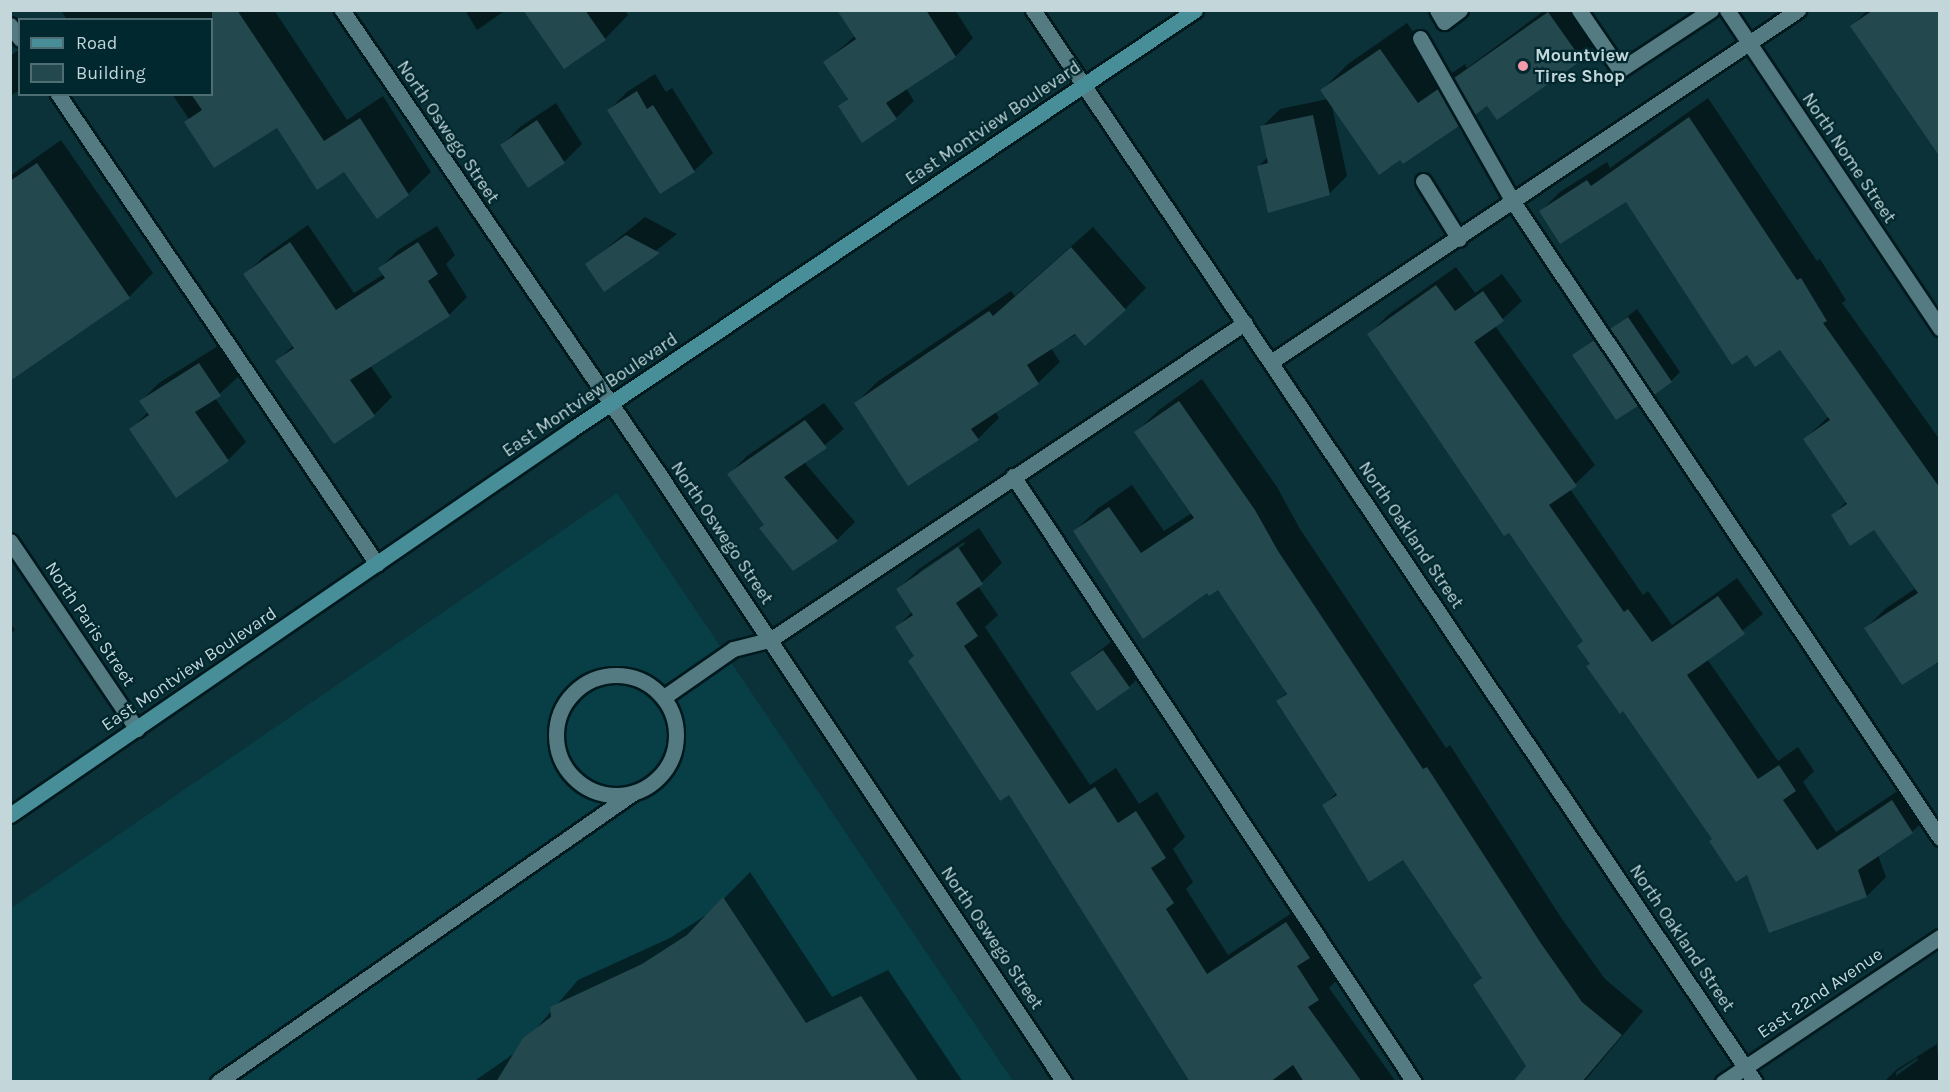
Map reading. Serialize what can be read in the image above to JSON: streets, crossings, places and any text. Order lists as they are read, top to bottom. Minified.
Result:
{"streets":{"main road":["East Montview Boulevard"],"street":["North Oswego Street","North Nome Street","North Oakland Street","North Paris Street","East 22nd Avenue"]},"crossings":[["East Montview Boulevard","North Oswego Street"],["East Montview Boulevard","North Oakland Street"],["East Montview Boulevard","North Paris Street"],["North Oakland Street","East 22nd Avenue"]],"places":["Mountview Tires Shop"],"legend":["Road","Building"]}
